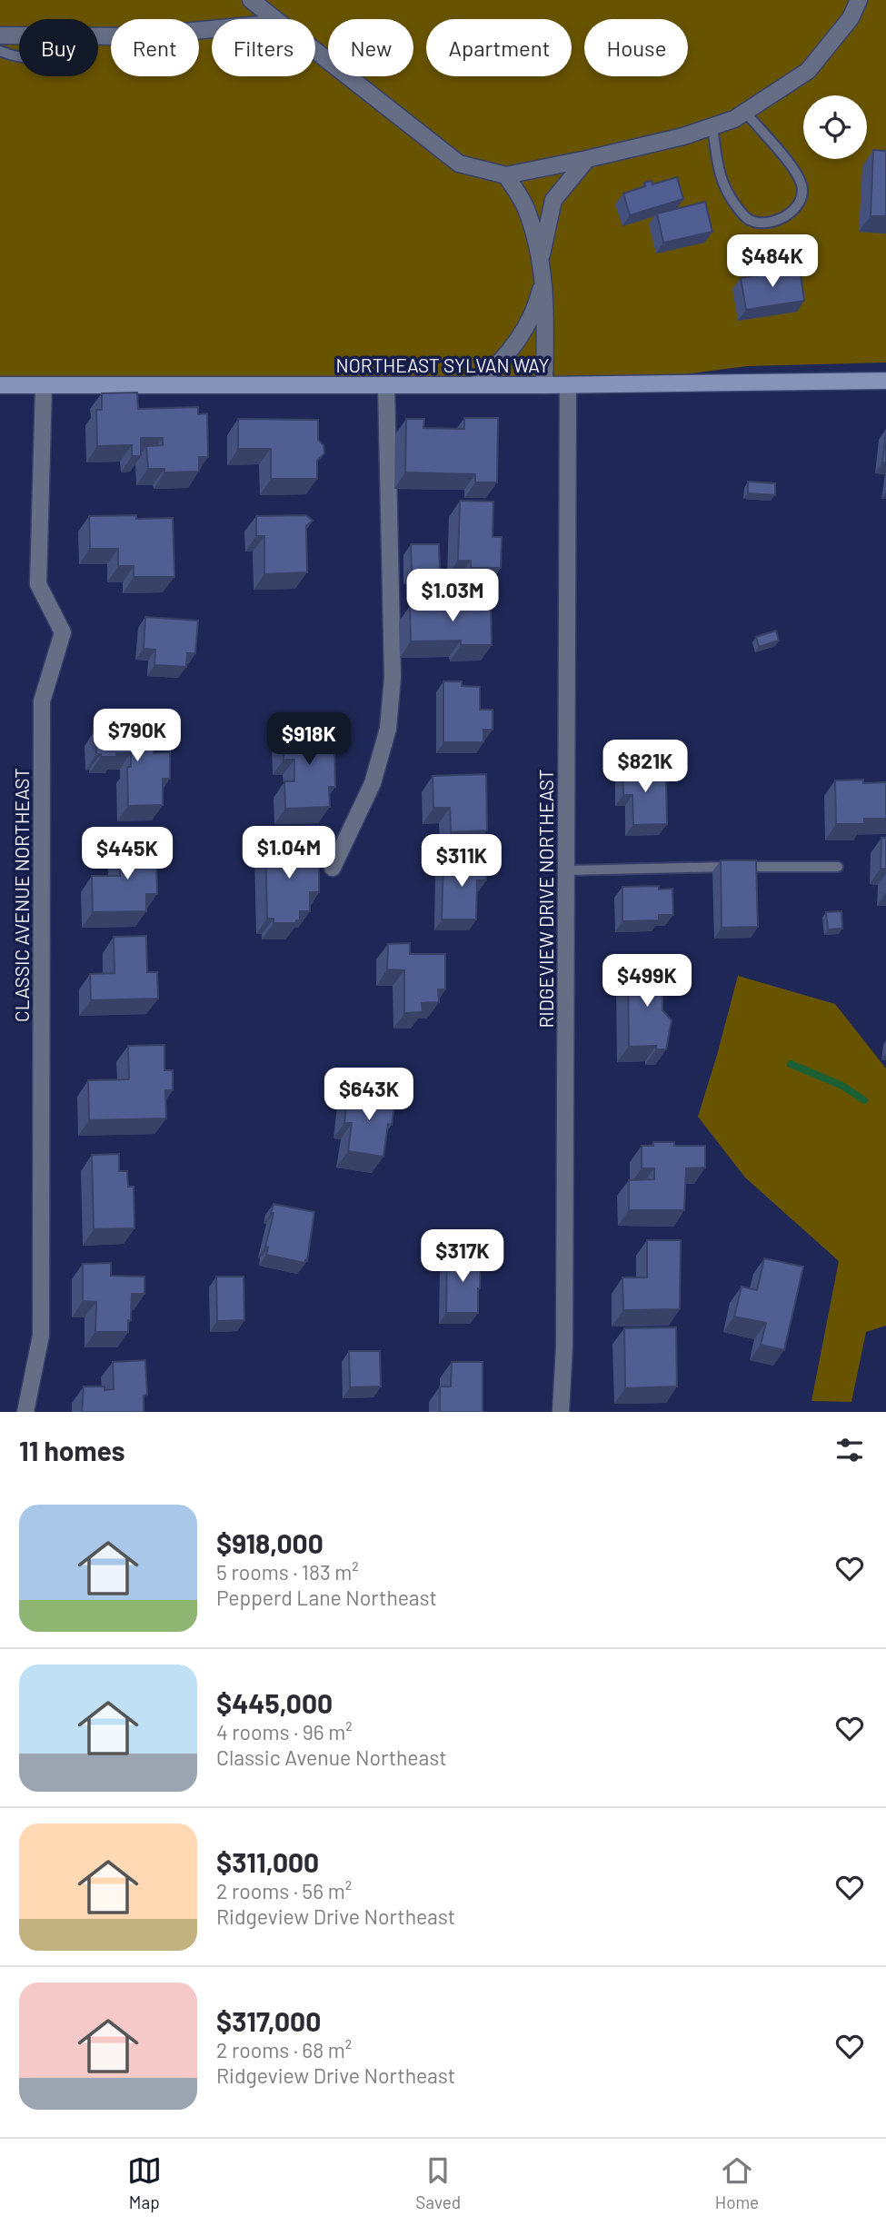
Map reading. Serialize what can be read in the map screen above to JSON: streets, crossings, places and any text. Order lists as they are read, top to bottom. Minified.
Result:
{"streets":{"main road":["NORTHEAST SYLVAN WAY"],"street":["CLASSIC AVENUE NORTHEAST","RIDGEVIEW DRIVE NORTHEAST"]},"crossings":[["NORTHEAST SYLVAN WAY","CLASSIC AVENUE NORTHEAST"],["NORTHEAST SYLVAN WAY","RIDGEVIEW DRIVE NORTHEAST"]],"page":{"chip":["Buy","Rent","Filters","New","Apartment","House"],"price":["$484K","$1.03M","$790K","$918K","$821K","$1.04M","$445K","$311K","$499K","$643K","$317K"],"heading":"11 homes","list":[{"name":"$918,000","note":"5 rooms · 183 m² · Pepperd Lane Northeast"},{"name":"$445,000","note":"4 rooms · 96 m² · Classic Avenue Northeast"},{"name":"$311,000","note":"2 rooms · 56 m² · Ridgeview Drive Northeast"},{"name":"$317,000","note":"2 rooms · 68 m² · Ridgeview Drive Northeast"}],"tabs":["Map","Saved","Home"]}}
